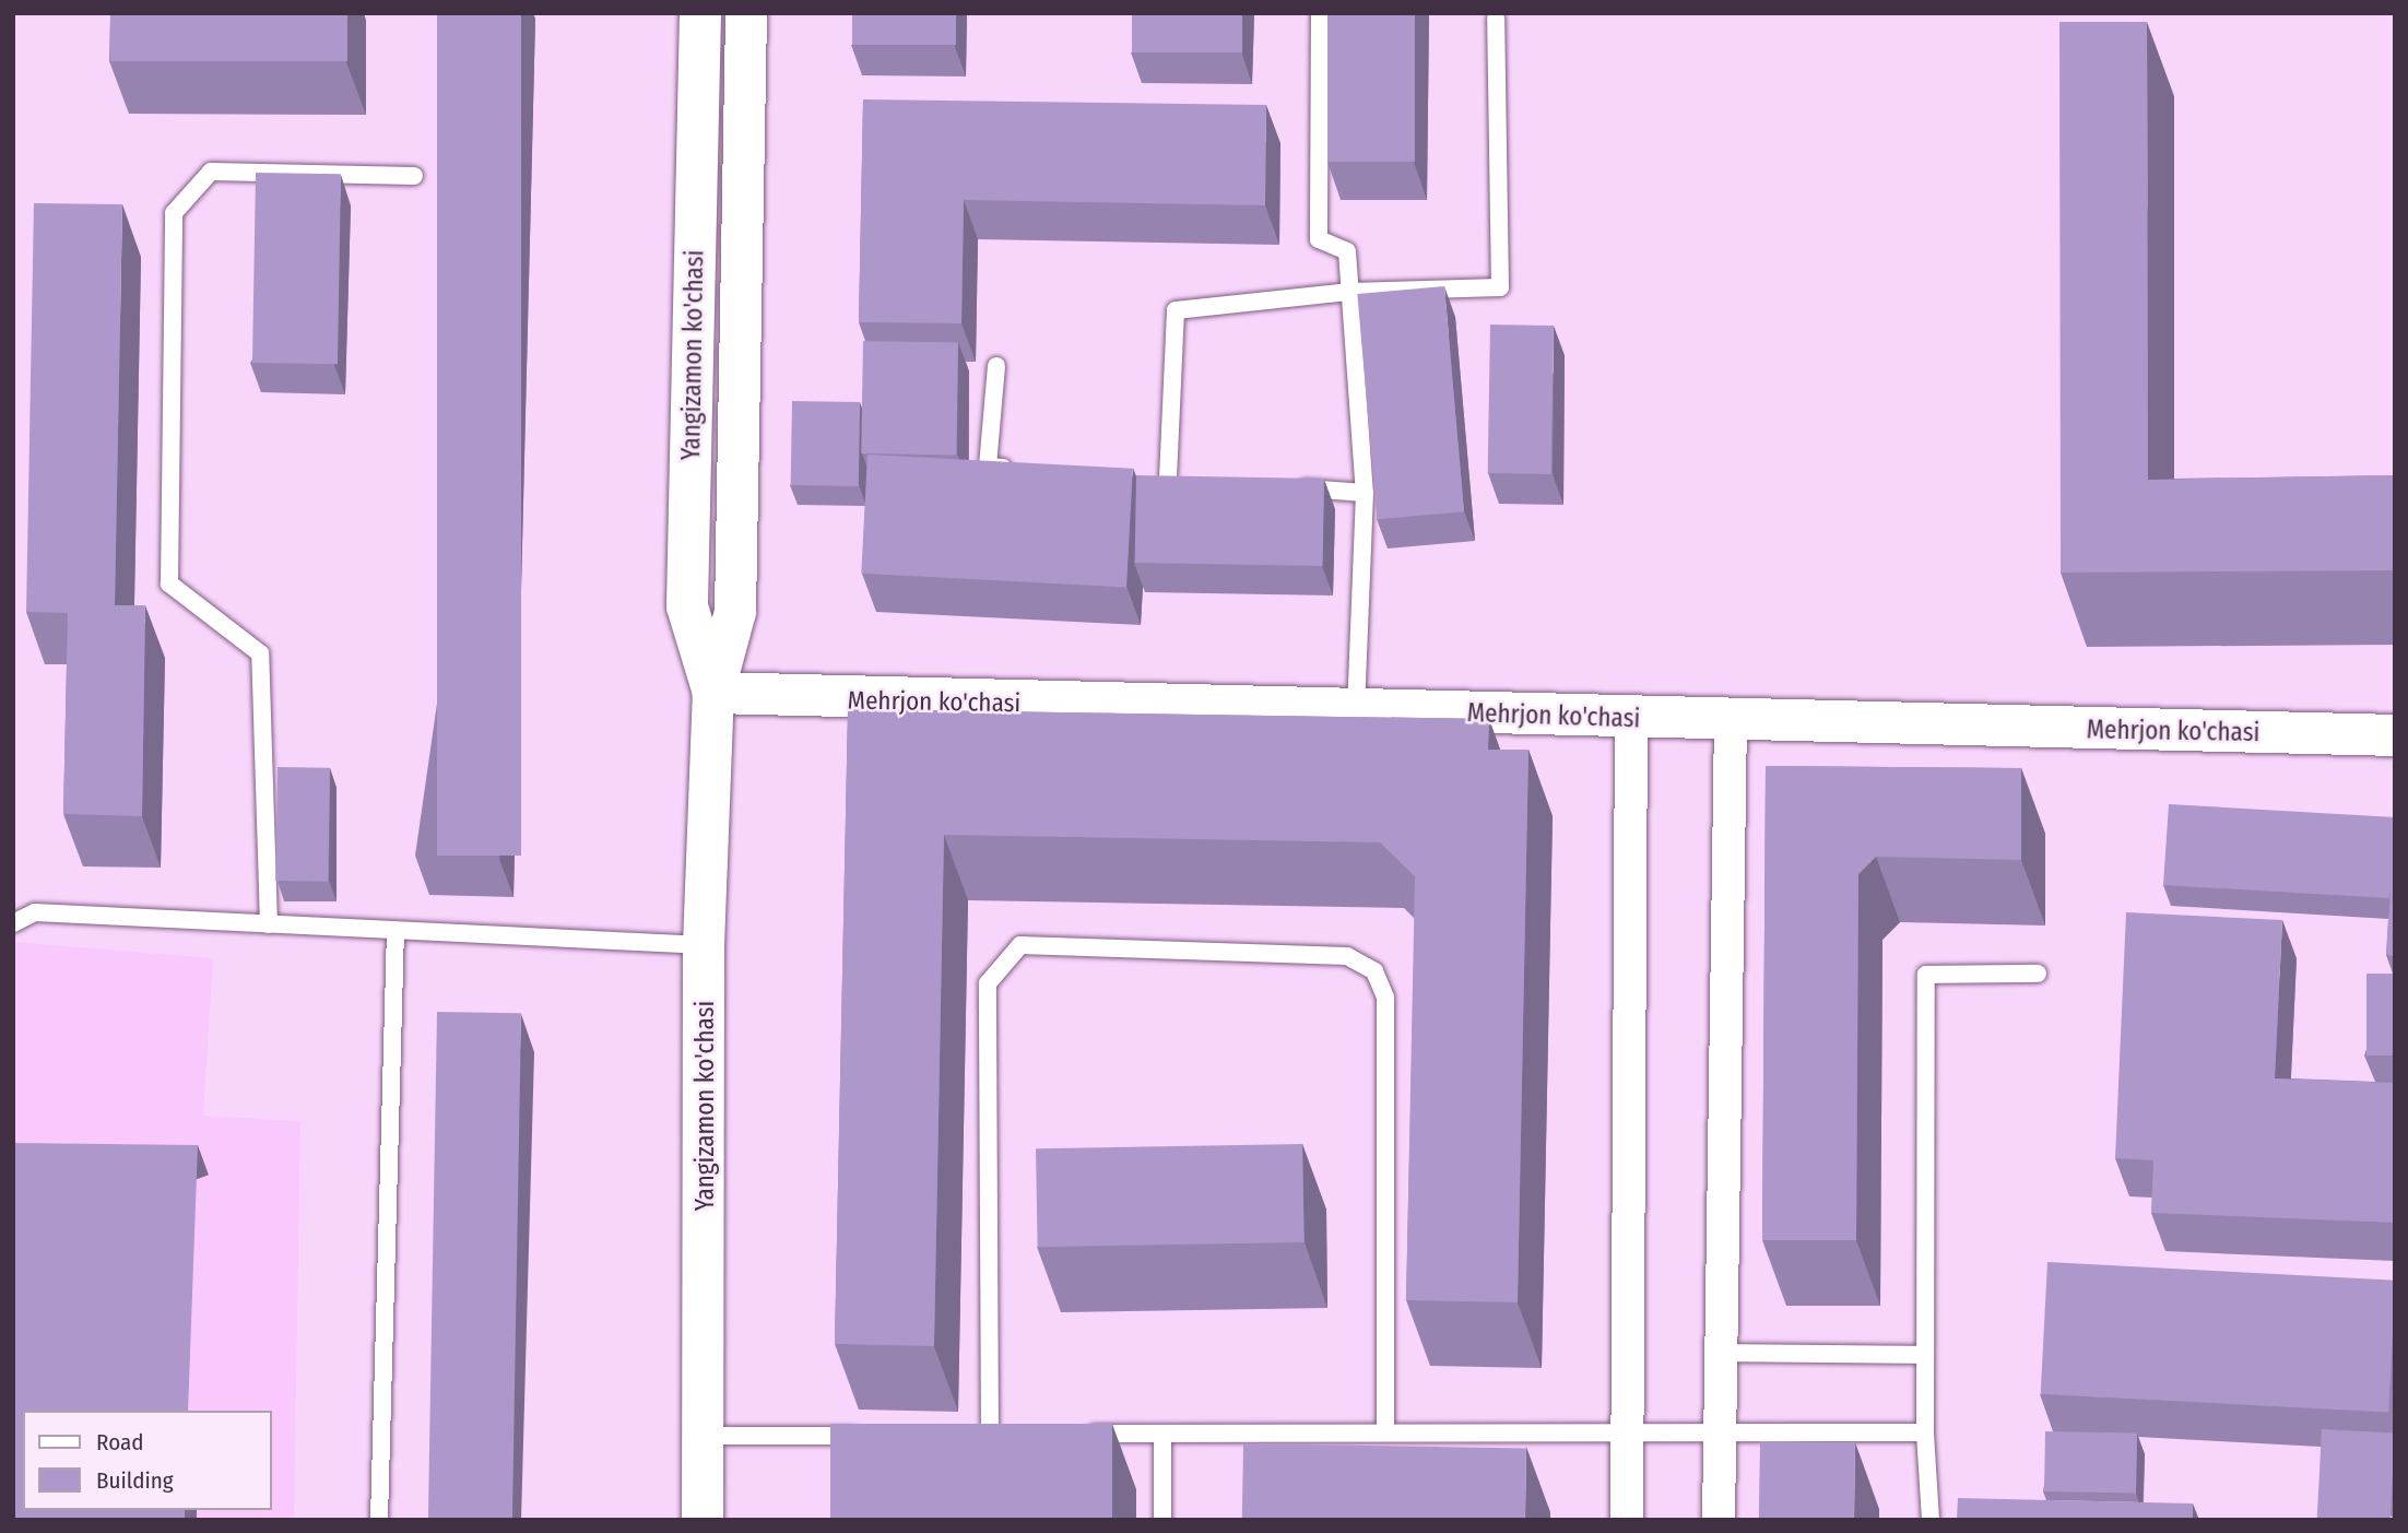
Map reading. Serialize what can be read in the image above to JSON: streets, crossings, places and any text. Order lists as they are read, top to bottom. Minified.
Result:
{"streets":{"main road":["Yangizamon ko'chasi","Mehrjon ko'chasi"]},"crossings":[["Yangizamon ko'chasi","Mehrjon ko'chasi"]],"legend":["Road","Building"]}
